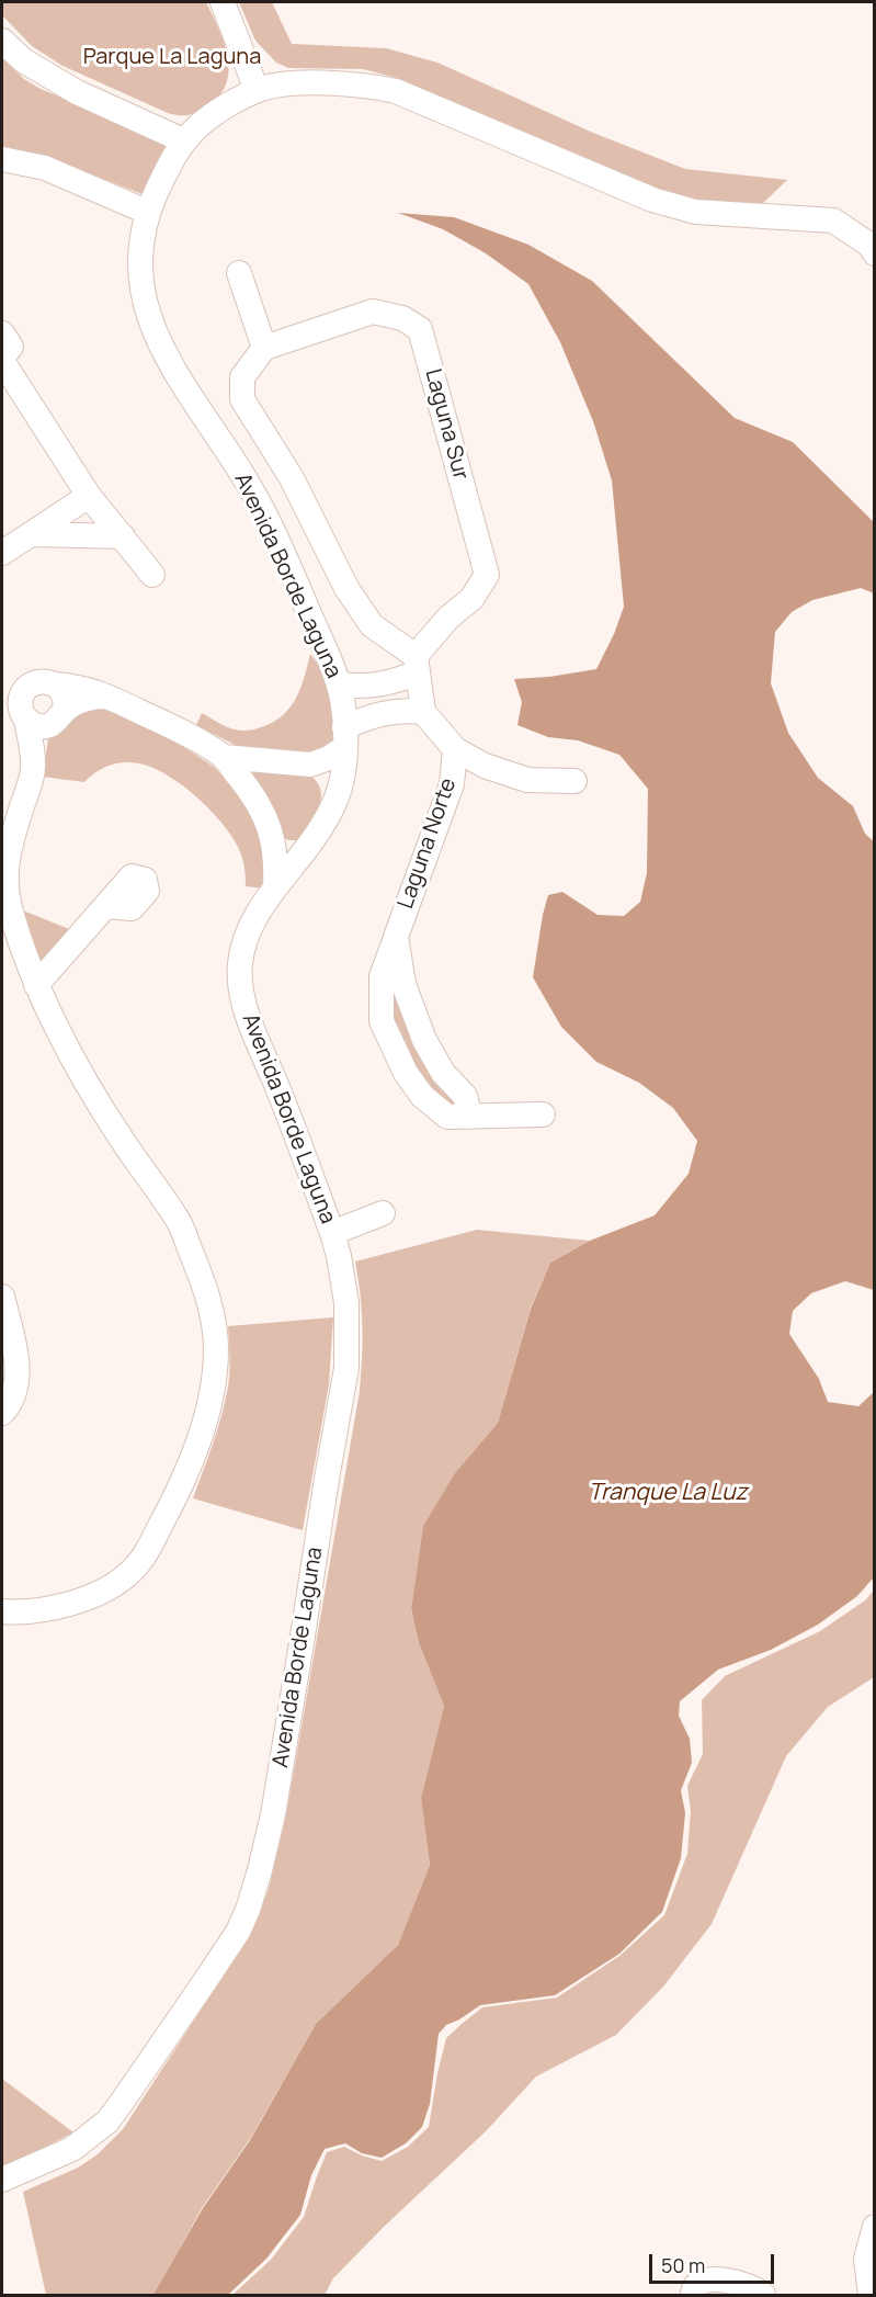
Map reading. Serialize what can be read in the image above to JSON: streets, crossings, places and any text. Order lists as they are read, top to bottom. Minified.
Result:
{"streets":{"street":["Laguna Sur","Avenida Borde Laguna","Laguna Norte"]},"water":["Tranque La Luz"],"parks":["Parque La Laguna"],"scale_bar":"50 m"}
